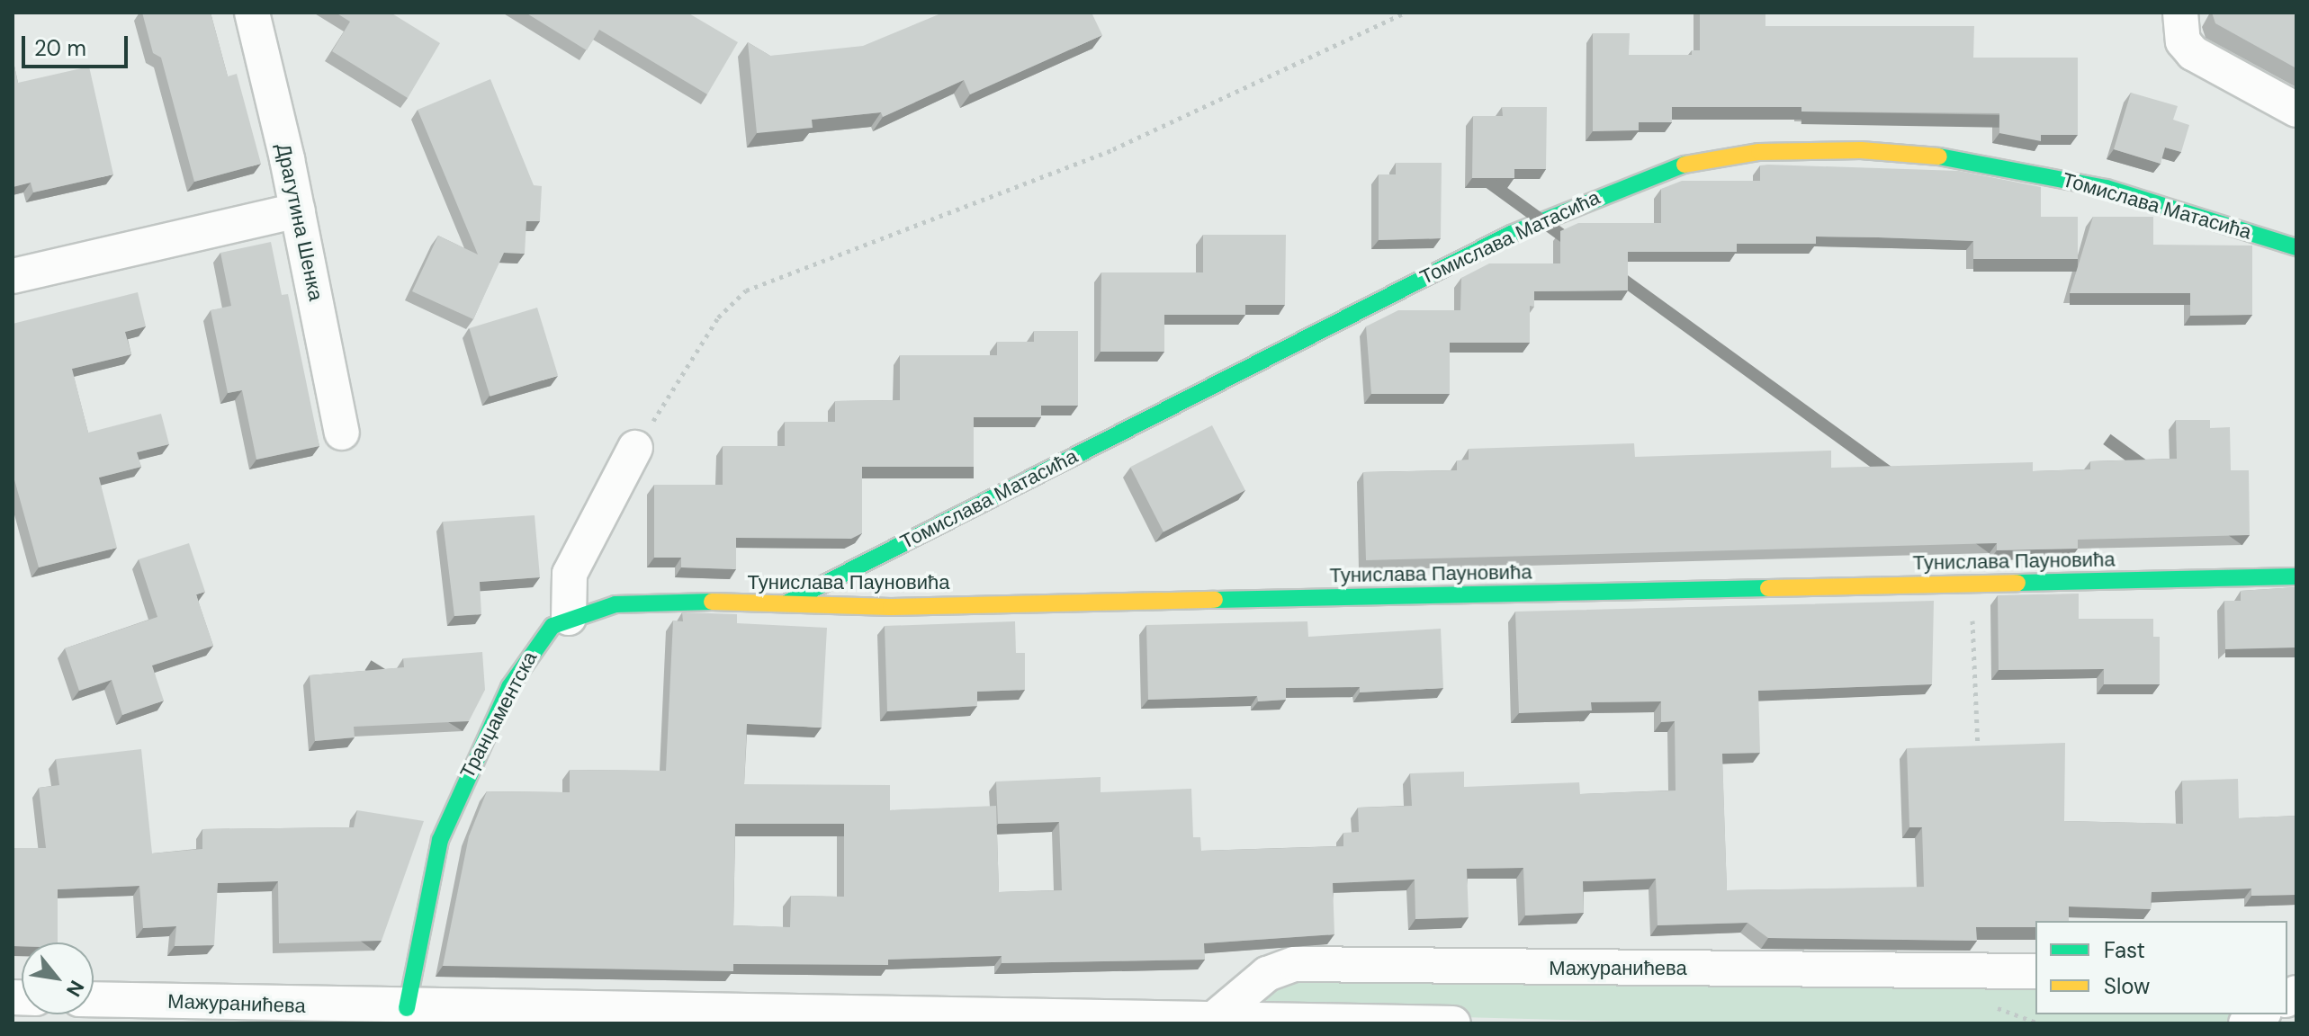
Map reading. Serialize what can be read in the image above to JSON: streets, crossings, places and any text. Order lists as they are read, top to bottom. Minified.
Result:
{"streets":{"street":["Томислава Матасића","Драгутина Шенка","Тунислава Пауновића","Транџаментска","Мажуранићева"]},"crossings":[["Томислава Матасића","Тунислава Пауновића"],["Тунислава Пауновића","Транџаментска"],["Транџаментска","Мажуранићева"]],"legend":["Fast","Slow"],"scale_bar":"20 m","north":"bottom right"}
